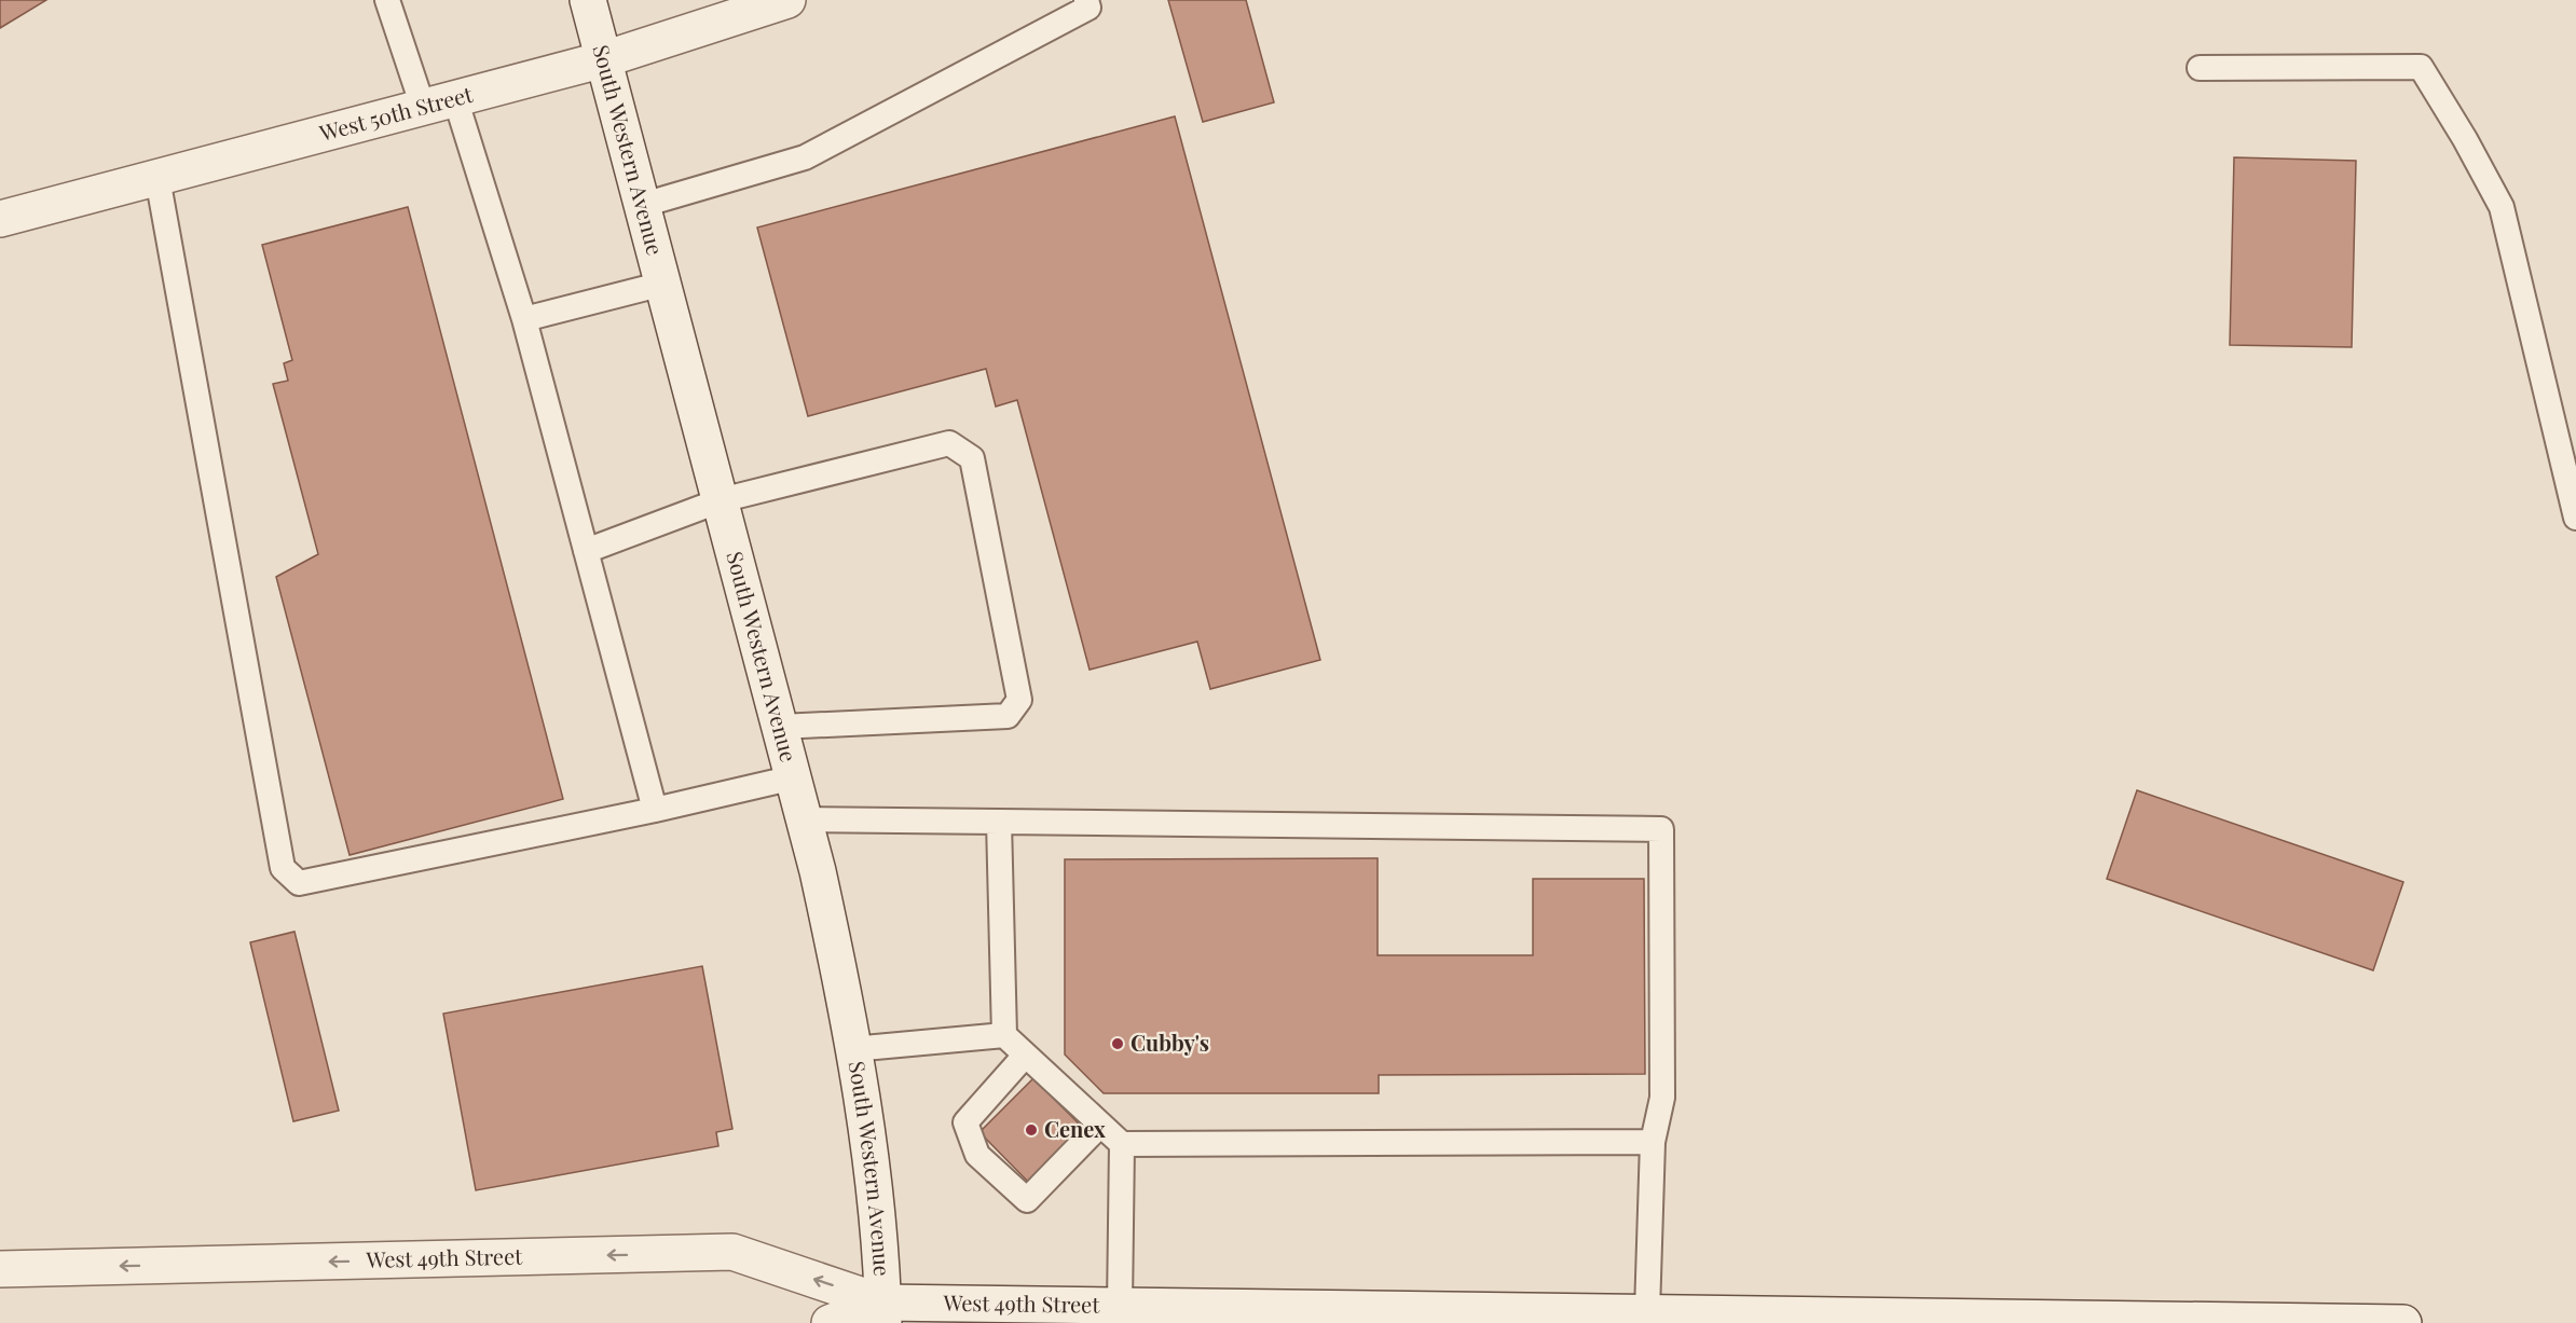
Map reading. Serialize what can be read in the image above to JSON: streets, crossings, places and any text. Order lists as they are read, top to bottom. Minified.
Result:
{"streets":{"main road":["West 50th Street","South Western Avenue","West 49th Street"]},"crossings":[["West 50th Street","South Western Avenue"],["South Western Avenue","West 49th Street"]],"one_way":["West 49th Street"],"places":["Cubby's","Cenex"]}
